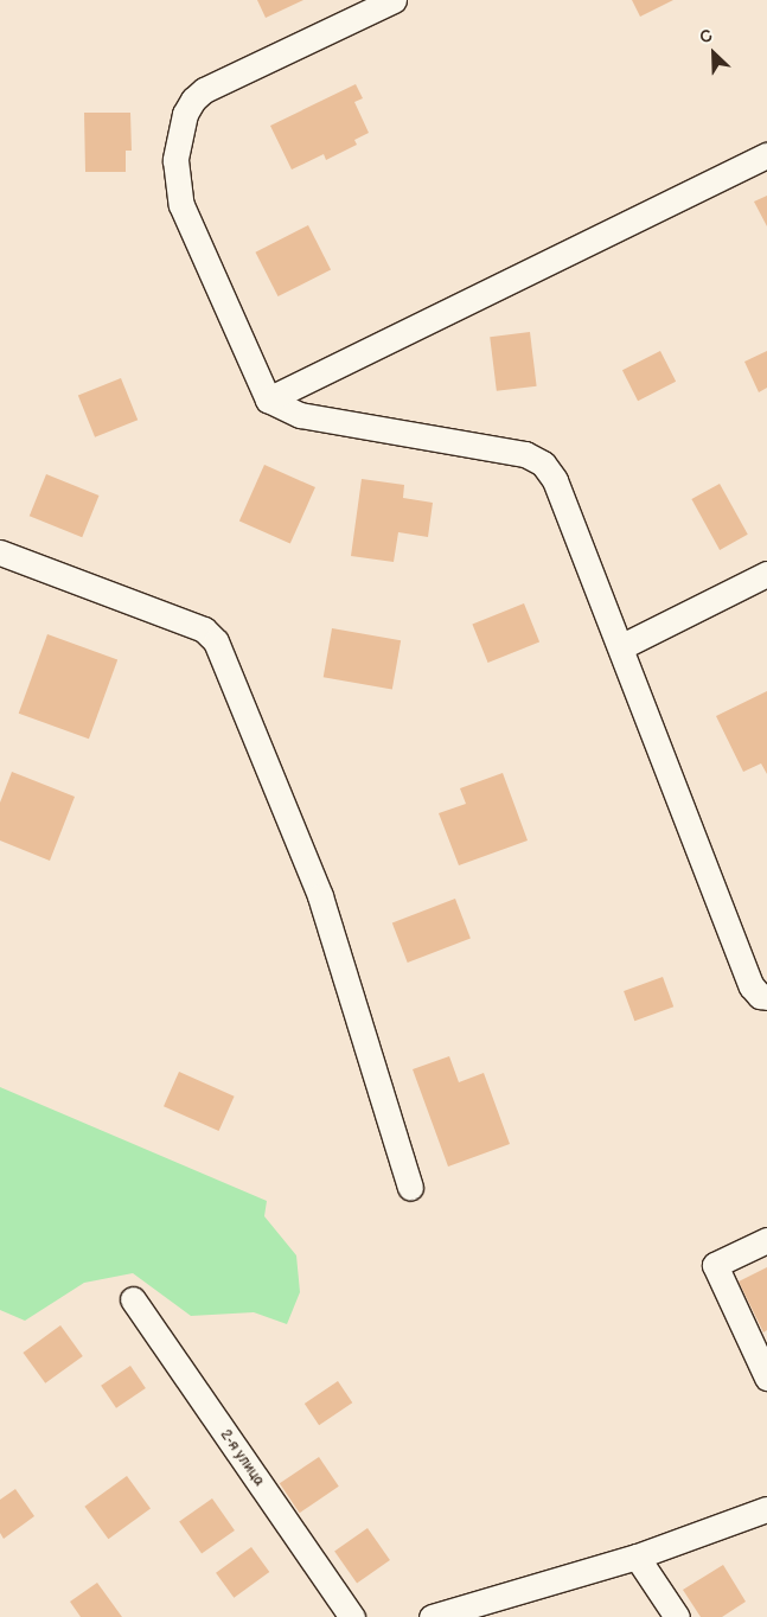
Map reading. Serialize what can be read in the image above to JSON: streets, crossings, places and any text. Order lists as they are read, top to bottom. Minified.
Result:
{"streets":{"street":["2-я улица"]},"north":"top left"}
